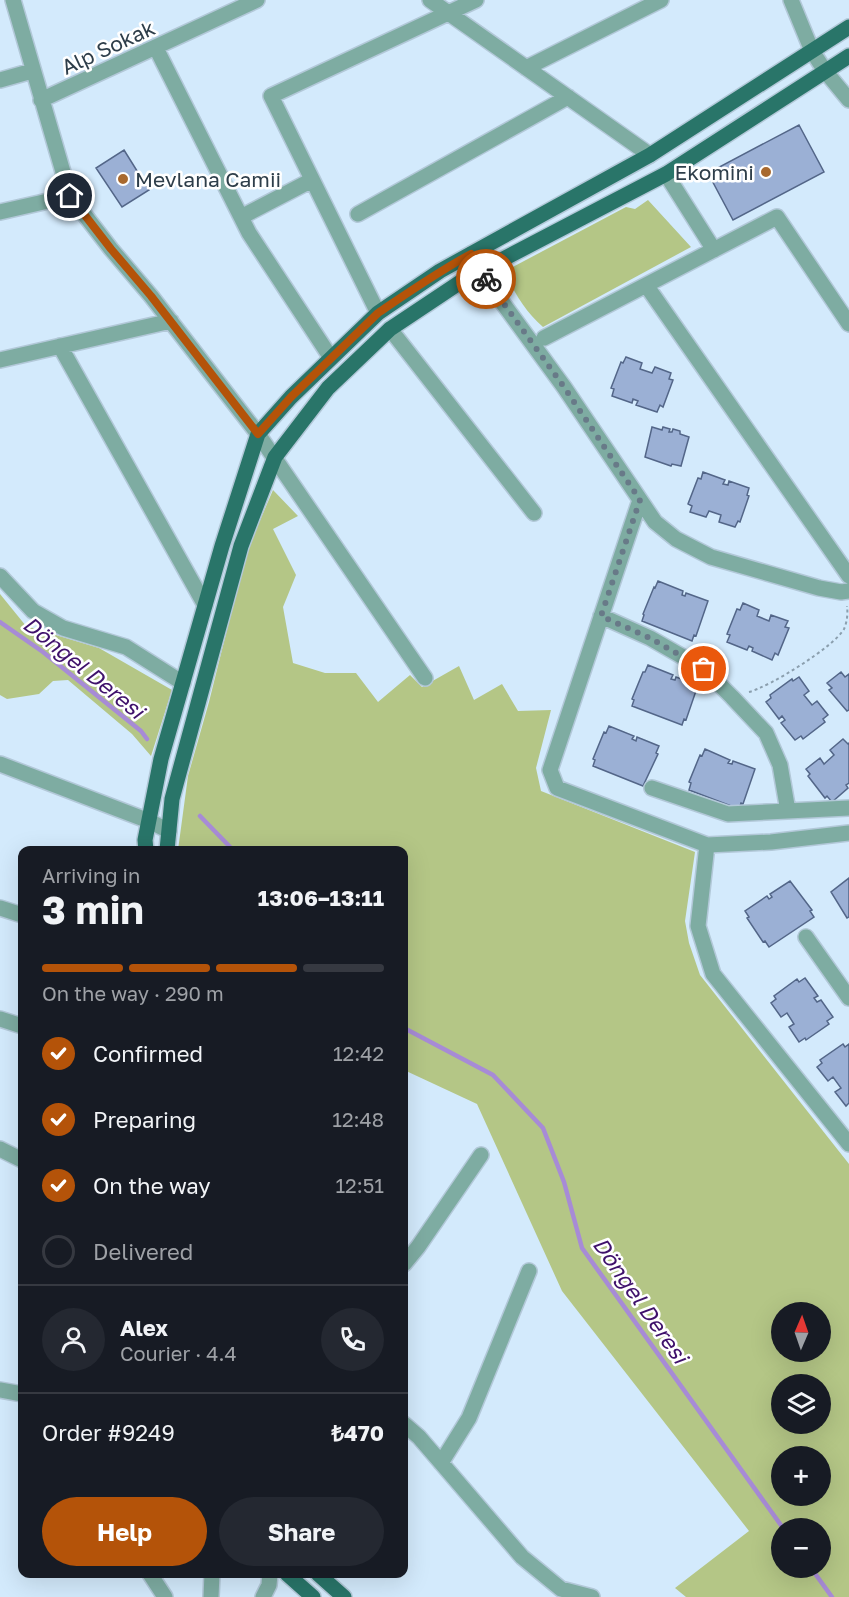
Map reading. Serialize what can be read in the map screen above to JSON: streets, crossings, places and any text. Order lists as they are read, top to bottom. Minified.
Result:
{"streets":{"street":["Alp Sokak"]},"water":["Döngel Deresi"],"places":["Ekomini","Mevlana Camii"],"north":"top","page":{"heading":["3 min","Arriving in","13:06–13:11"],"panel":["Alex","Courier · 4.4","Order #9249","₺470"],"bar":"On the way · 290 m","list":[["Confirmed","12:42"],["Preparing","12:48"],["On the way","12:51"],"Delivered"],"map_buttons":["+","−"],"buttons":["Help","Share"]}}
